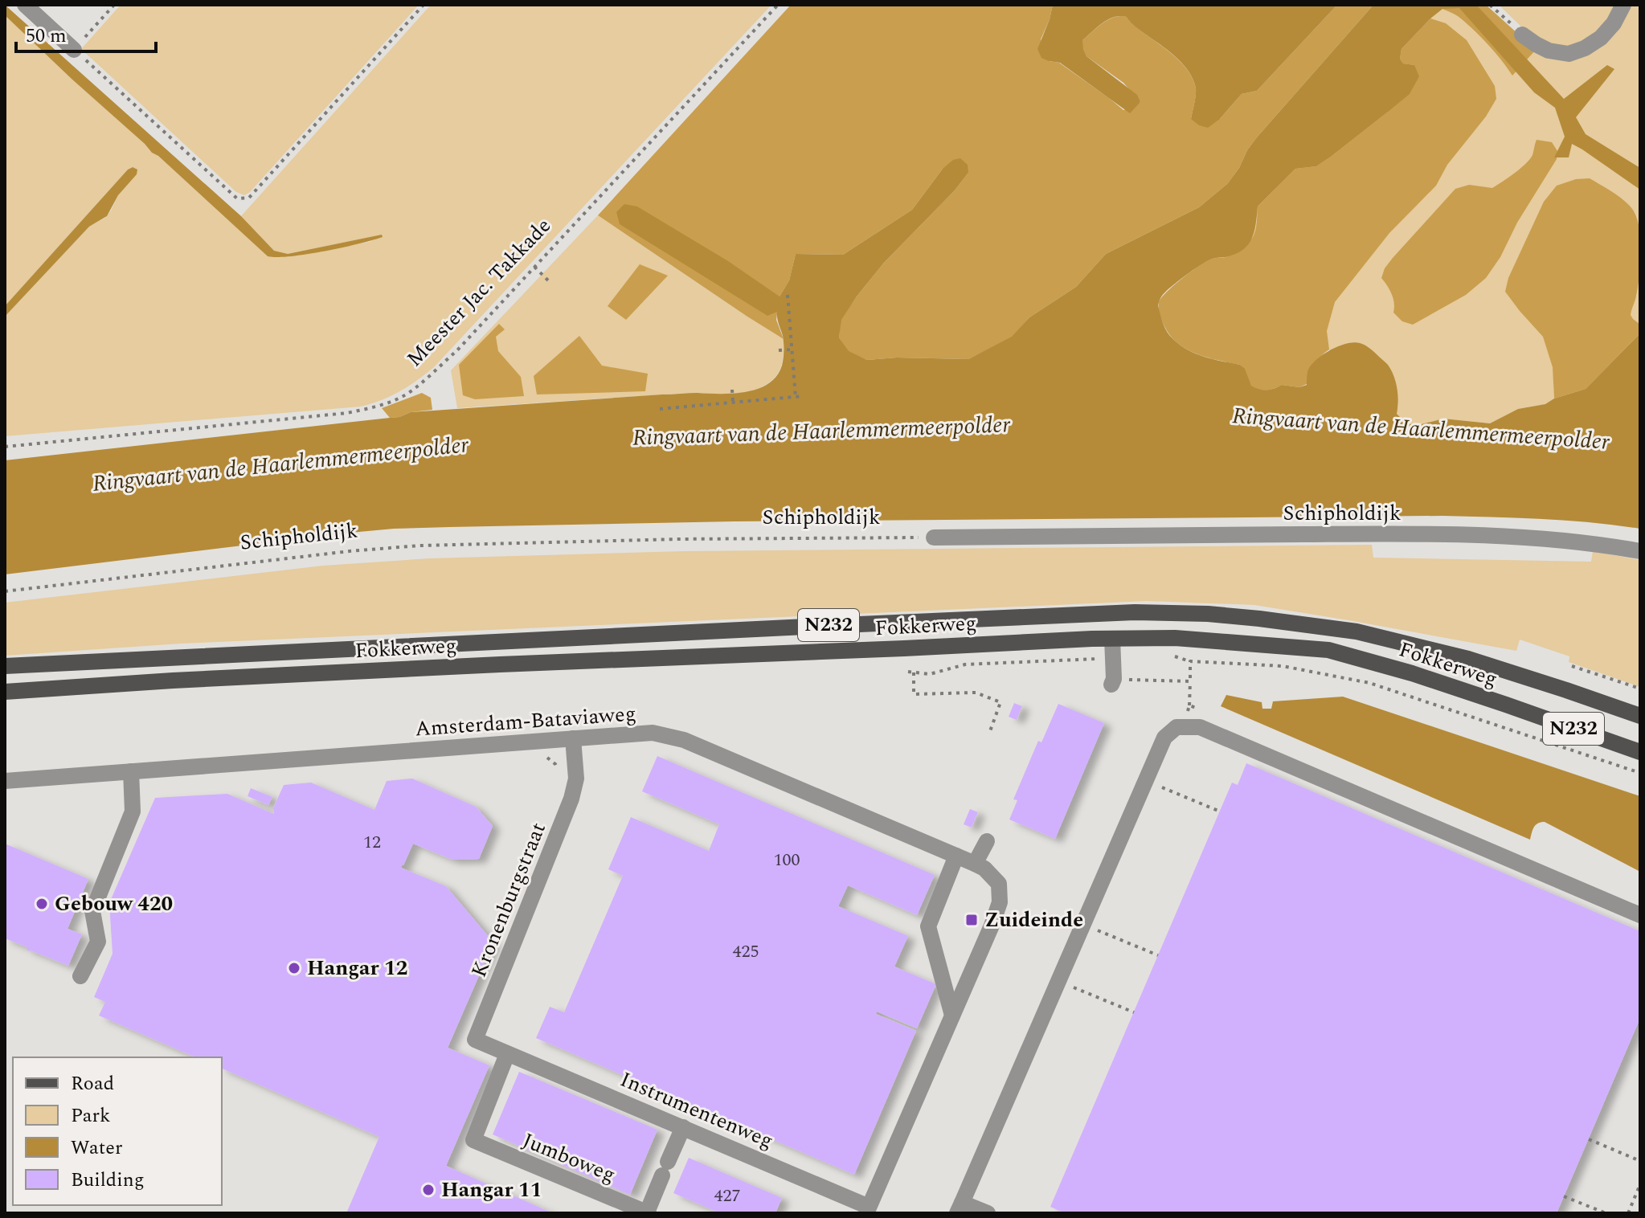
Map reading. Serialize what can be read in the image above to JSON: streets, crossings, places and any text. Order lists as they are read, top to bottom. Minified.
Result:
{"streets":{"main road":["N232","Fokkerweg"],"street":["Schipholdijk","Amsterdam-Bataviaweg","Kronenburgstraat","Instrumentenweg","Jumboweg"],"path":["Meester Jac. Takkade"]},"crossings":[["Amsterdam-Bataviaweg","Kronenburgstraat"],["Kronenburgstraat","Instrumentenweg"],["Kronenburgstraat","Jumboweg"],["Instrumentenweg","Jumboweg"]],"water":["Ringvaart van de Haarlemmermeerpolder"],"places":{"other":["Gebouw 420","Hangar 12","Hangar 11"],"transit":["Zuideinde"]},"house_numbers":["12","100","425","427"],"legend":["Road","Park","Water","Building"],"scale_bar":"50 m"}
